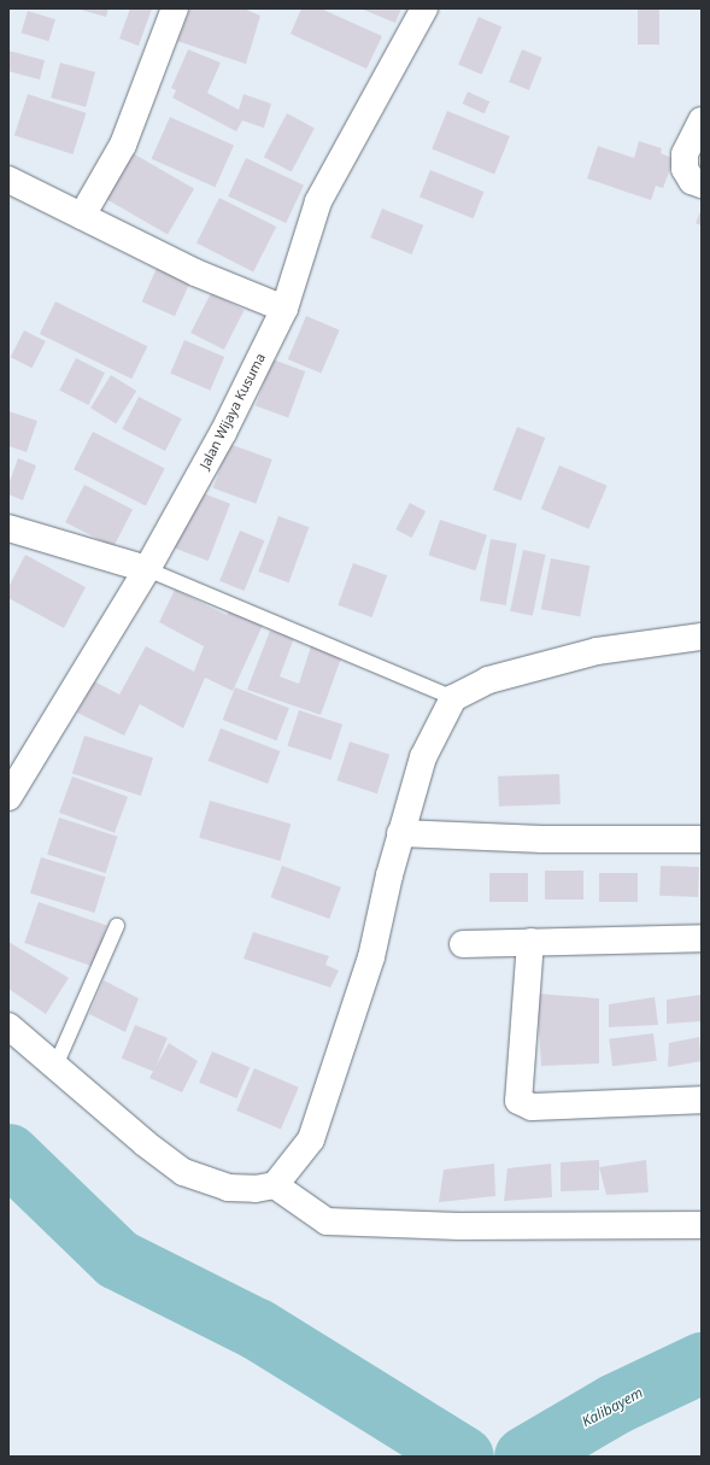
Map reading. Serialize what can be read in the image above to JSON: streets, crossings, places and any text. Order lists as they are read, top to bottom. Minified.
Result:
{"streets":{"street":["Jalan Wijaya Kusuma"]},"water":["Kalibayem"]}
